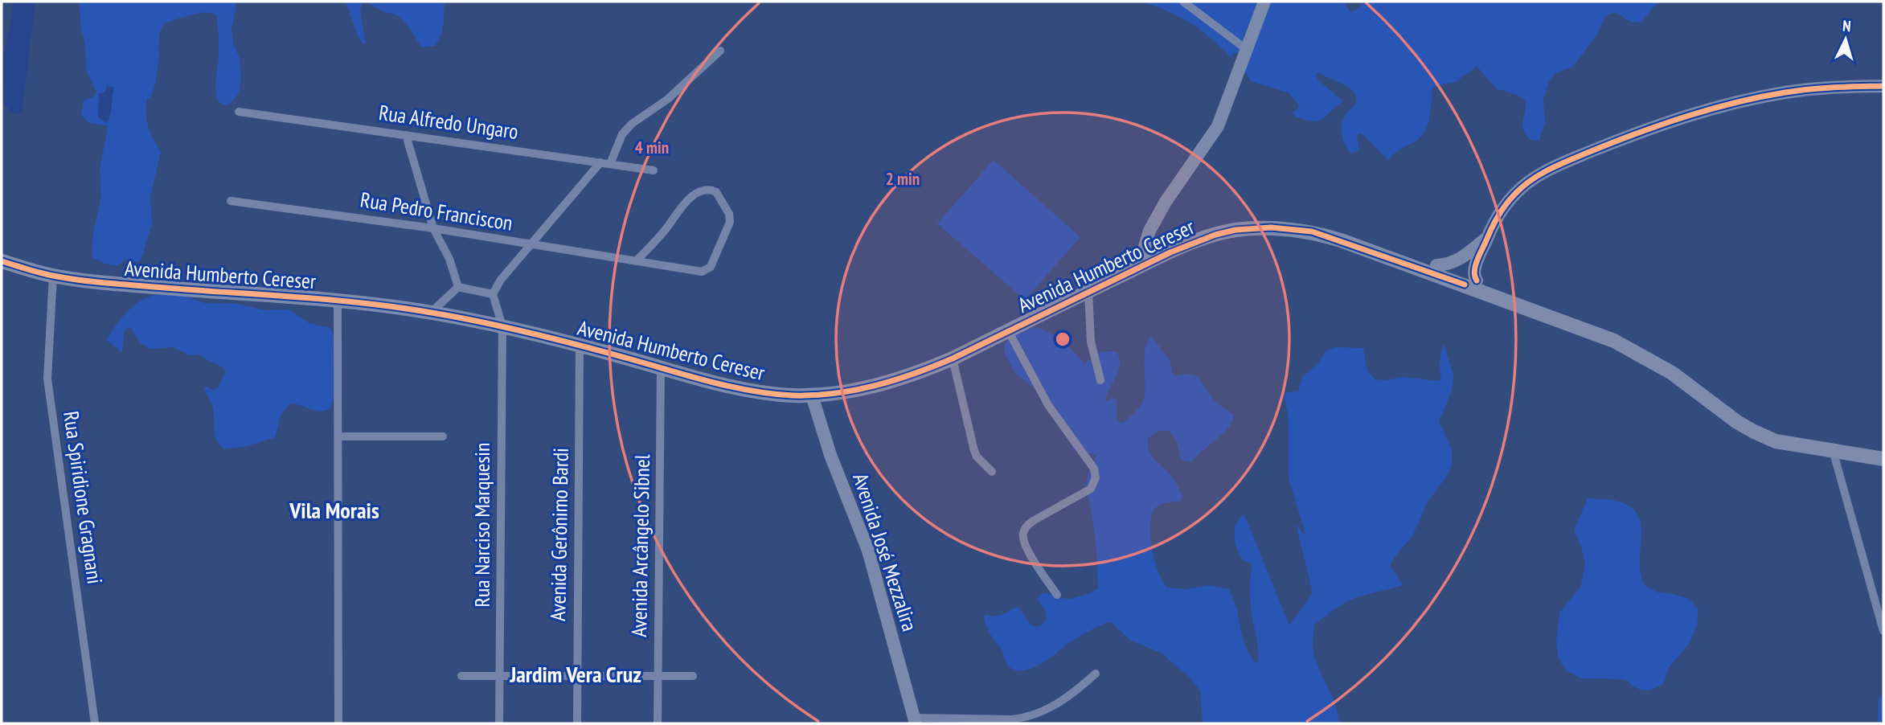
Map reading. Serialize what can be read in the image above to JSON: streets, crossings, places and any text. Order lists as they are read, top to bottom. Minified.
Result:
{"streets":{"main road":["Avenida Humberto Cereser"],"street":["Rua Alfredo Ungaro","Rua Pedro Franciscon","Rua Spiridione Gragnani","Rua Narciso Marquesin","Avenida Gerônimo Bardi","Avenida Arcângelo Sibnel","Avenida José Mezzalira"]},"crossings":[["Avenida Humberto Cereser","Rua Spiridione Gragnani"],["Avenida Humberto Cereser","Rua Narciso Marquesin"],["Avenida Humberto Cereser","Avenida Gerônimo Bardi"],["Avenida Humberto Cereser","Avenida Arcângelo Sibnel"],["Avenida Humberto Cereser","Avenida José Mezzalira"]],"districts":["Vila Morais","Jardim Vera Cruz"],"north":"top","rings":["4 min","2 min"]}
